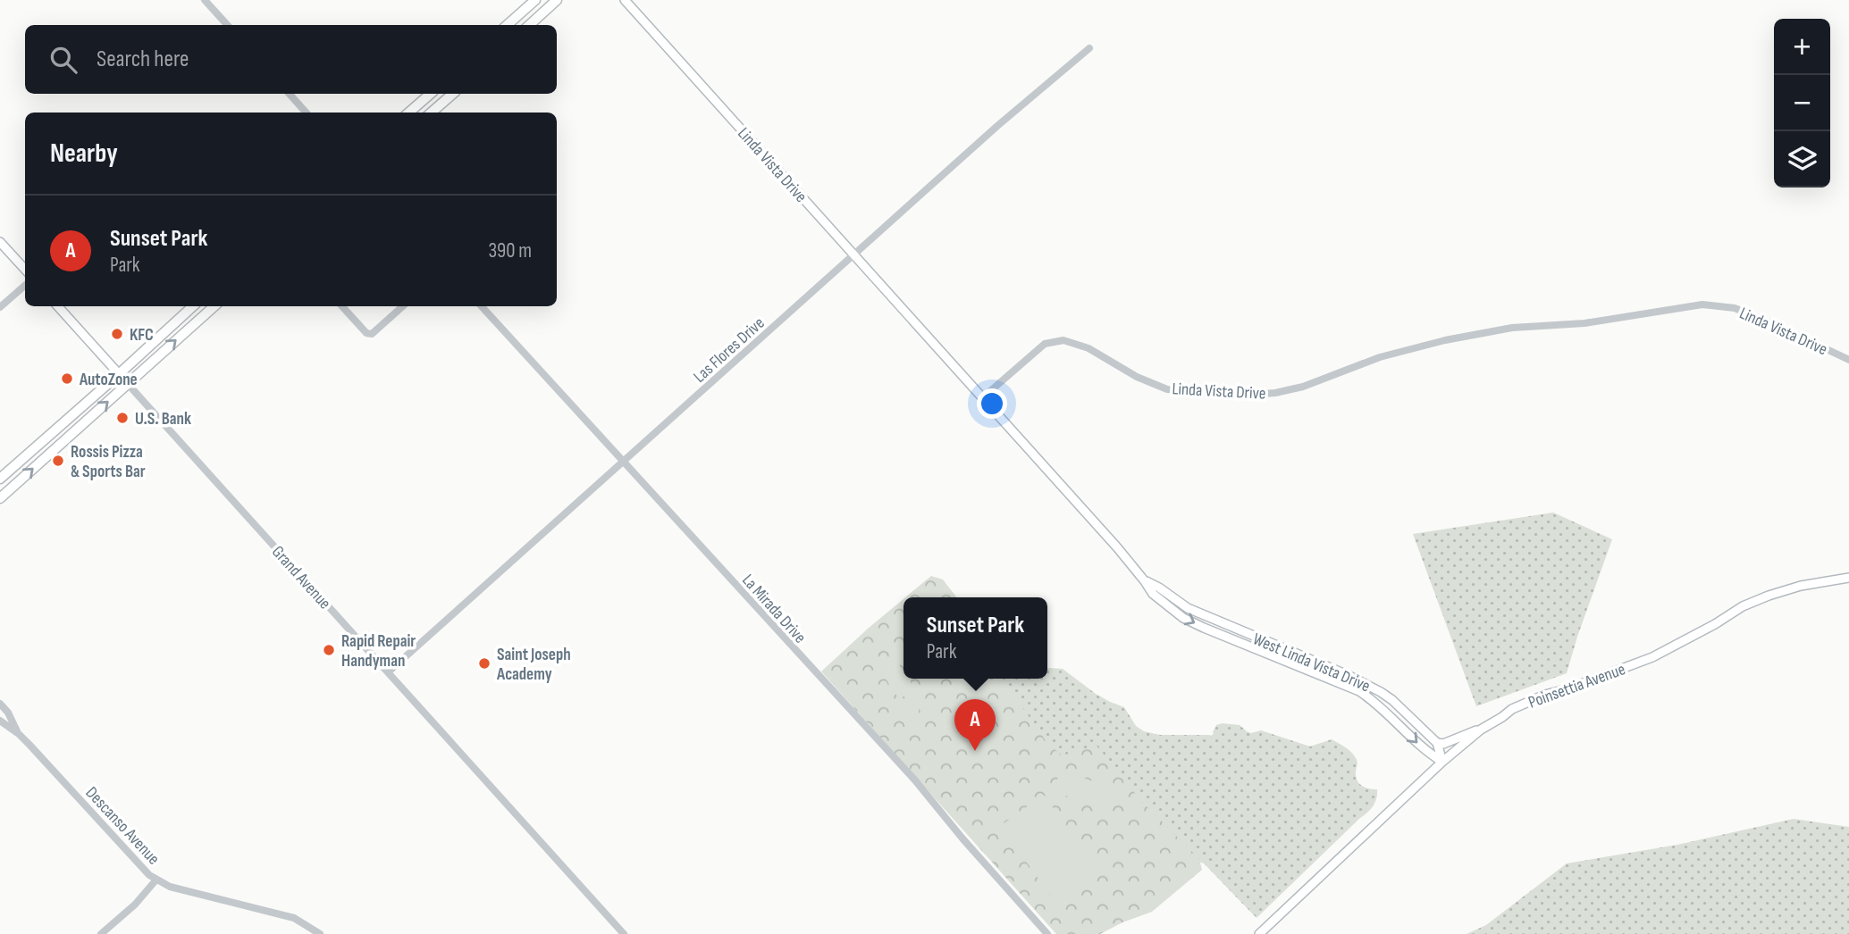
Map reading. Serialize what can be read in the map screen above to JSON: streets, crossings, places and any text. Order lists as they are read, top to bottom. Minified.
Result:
{"streets":{"main road":["Linda Vista Drive","Grand Avenue","West Linda Vista Drive","Poinsettia Avenue"],"street":["Las Flores Drive","La Mirada Drive","Descanso Avenue"]},"crossings":[["Linda Vista Drive","Las Flores Drive"],["Linda Vista Drive","West Linda Vista Drive"],["Las Flores Drive","Grand Avenue"],["Las Flores Drive","La Mirada Drive"],["West Linda Vista Drive","Poinsettia Avenue"]],"places":["KFC","AutoZone","U.S. Bank","Rossis Pizza & Sports Bar","Rapid Repair Handyman","Saint Joseph Academy"],"page":{"map_buttons":["+","−"],"search":"Search here","heading":"Nearby","list":[{"mark":"A","name":"Sunset Park","note":"Park","value":"390 m"}],"popup":["Sunset Park","Park"],"pins":"A"}}
